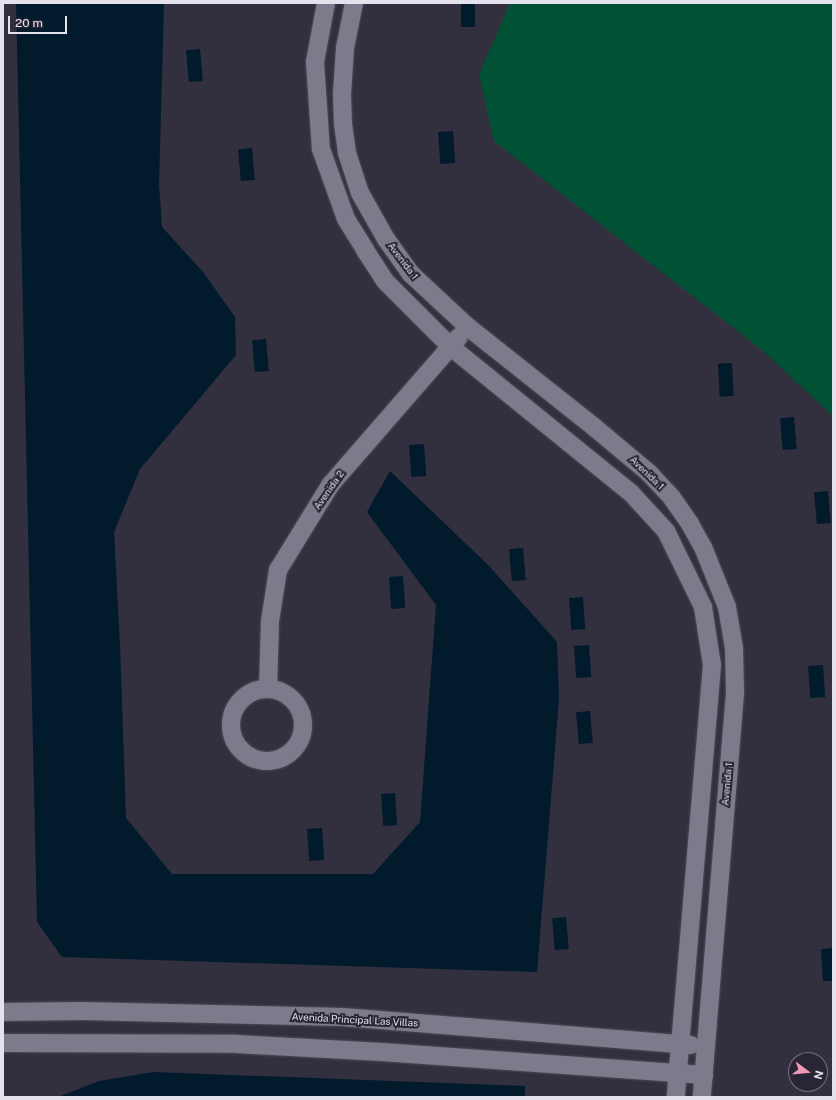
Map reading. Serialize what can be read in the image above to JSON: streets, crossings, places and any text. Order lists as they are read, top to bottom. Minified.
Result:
{"streets":{"street":["Avenida 1","Avenida 2","Avenida Principal Las Villas"]},"crossings":[["Avenida 1","Avenida 2"],["Avenida 1","Avenida Principal Las Villas"]],"scale_bar":"20 m","north":"right"}
